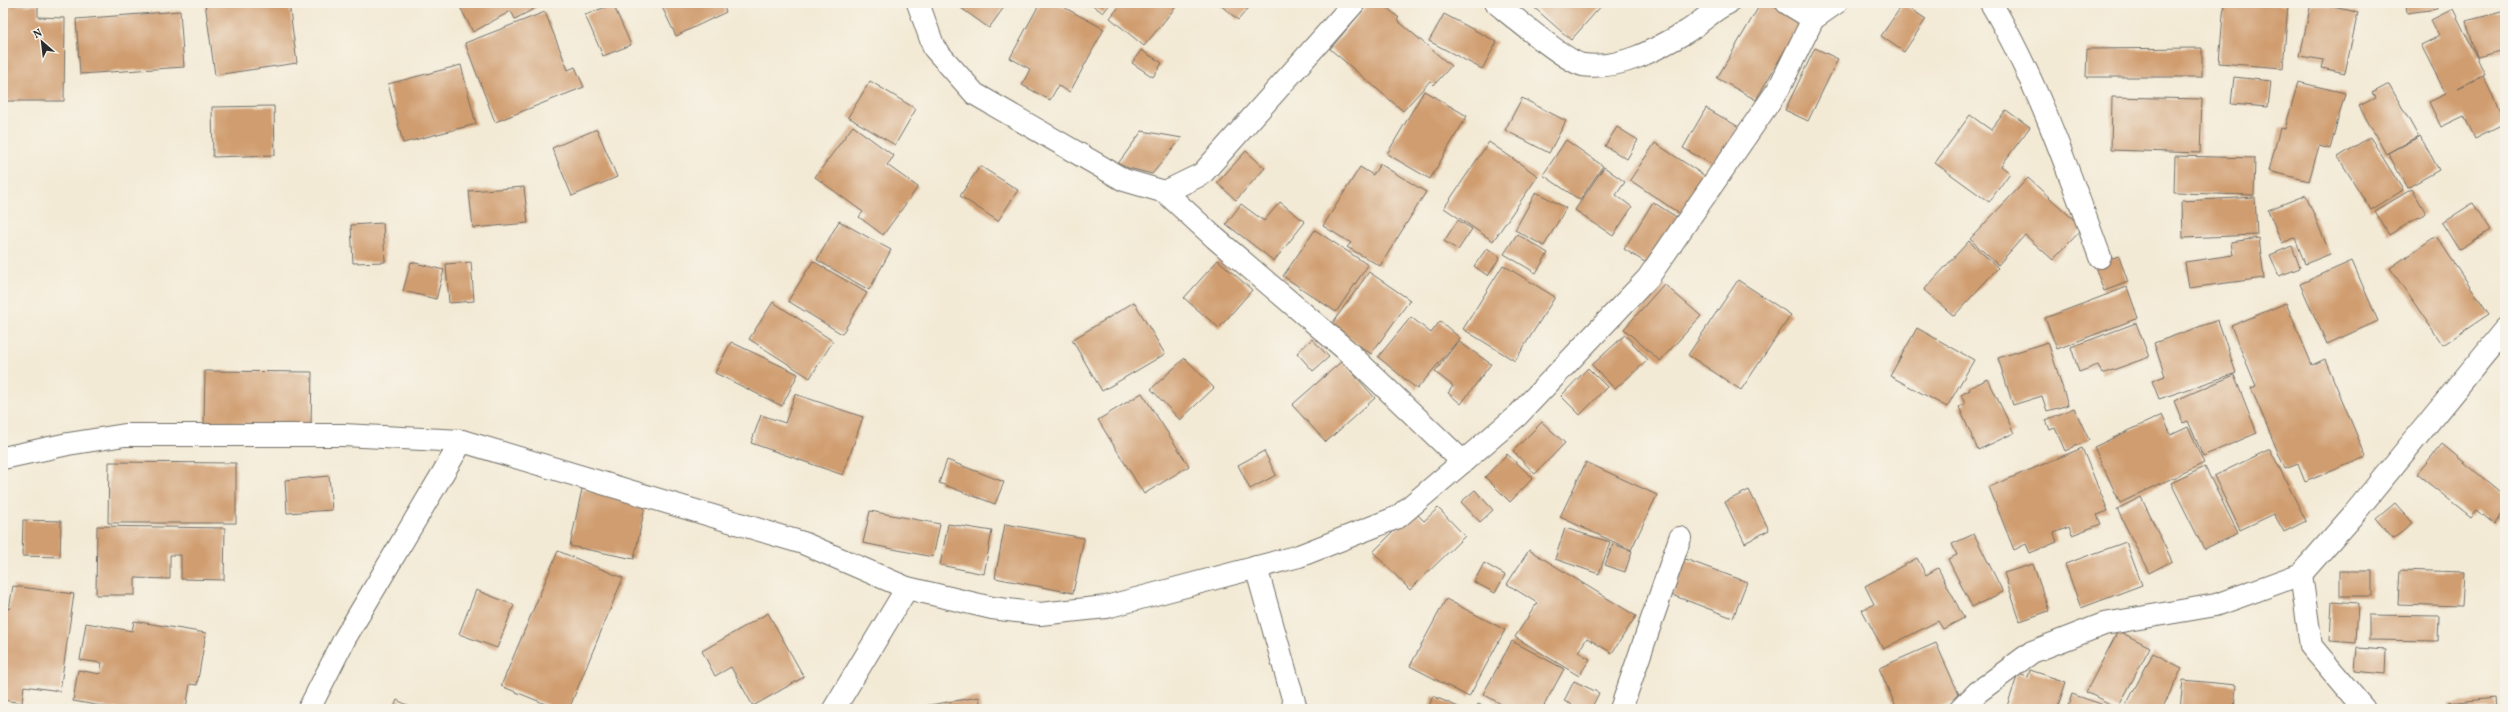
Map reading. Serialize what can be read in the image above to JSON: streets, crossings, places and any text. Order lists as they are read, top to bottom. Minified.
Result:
{"north":"top left"}
